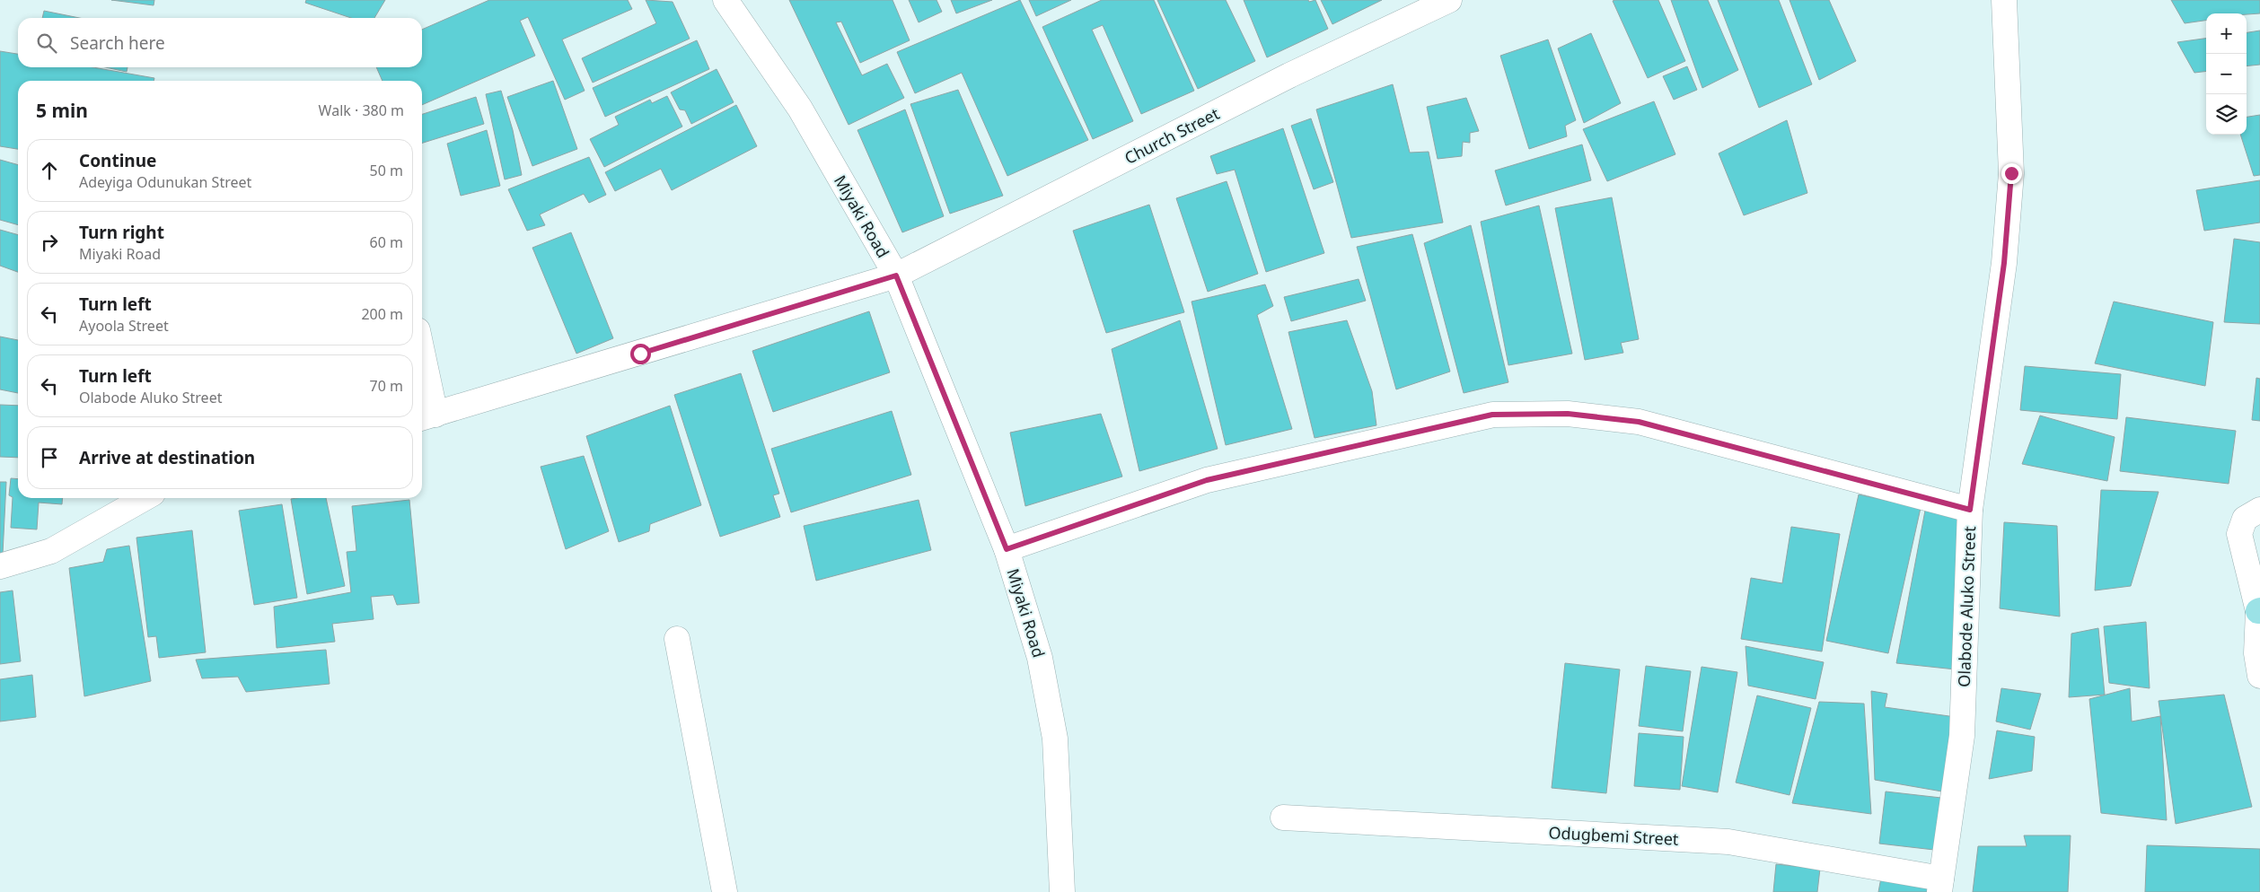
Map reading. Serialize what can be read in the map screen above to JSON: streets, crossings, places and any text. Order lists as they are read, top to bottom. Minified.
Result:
{"streets":{"street":["Church Street","Miyaki Road","Olabode Aluko Street","Odugbemi Street"]},"crossings":[["Church Street","Miyaki Road"],["Olabode Aluko Street","Odugbemi Street"]],"page":{"map_buttons":["+","−"],"search":"Search here","heading":["5 min","Walk · 380 m"],"list":[["Continue","Adeyiga Odunukan Street","50 m"],["Turn right","Miyaki Road","60 m"],["Turn left","Ayoola Street","200 m"],["Turn left","Olabode Aluko Street","70 m"],"Arrive at destination"]}}
